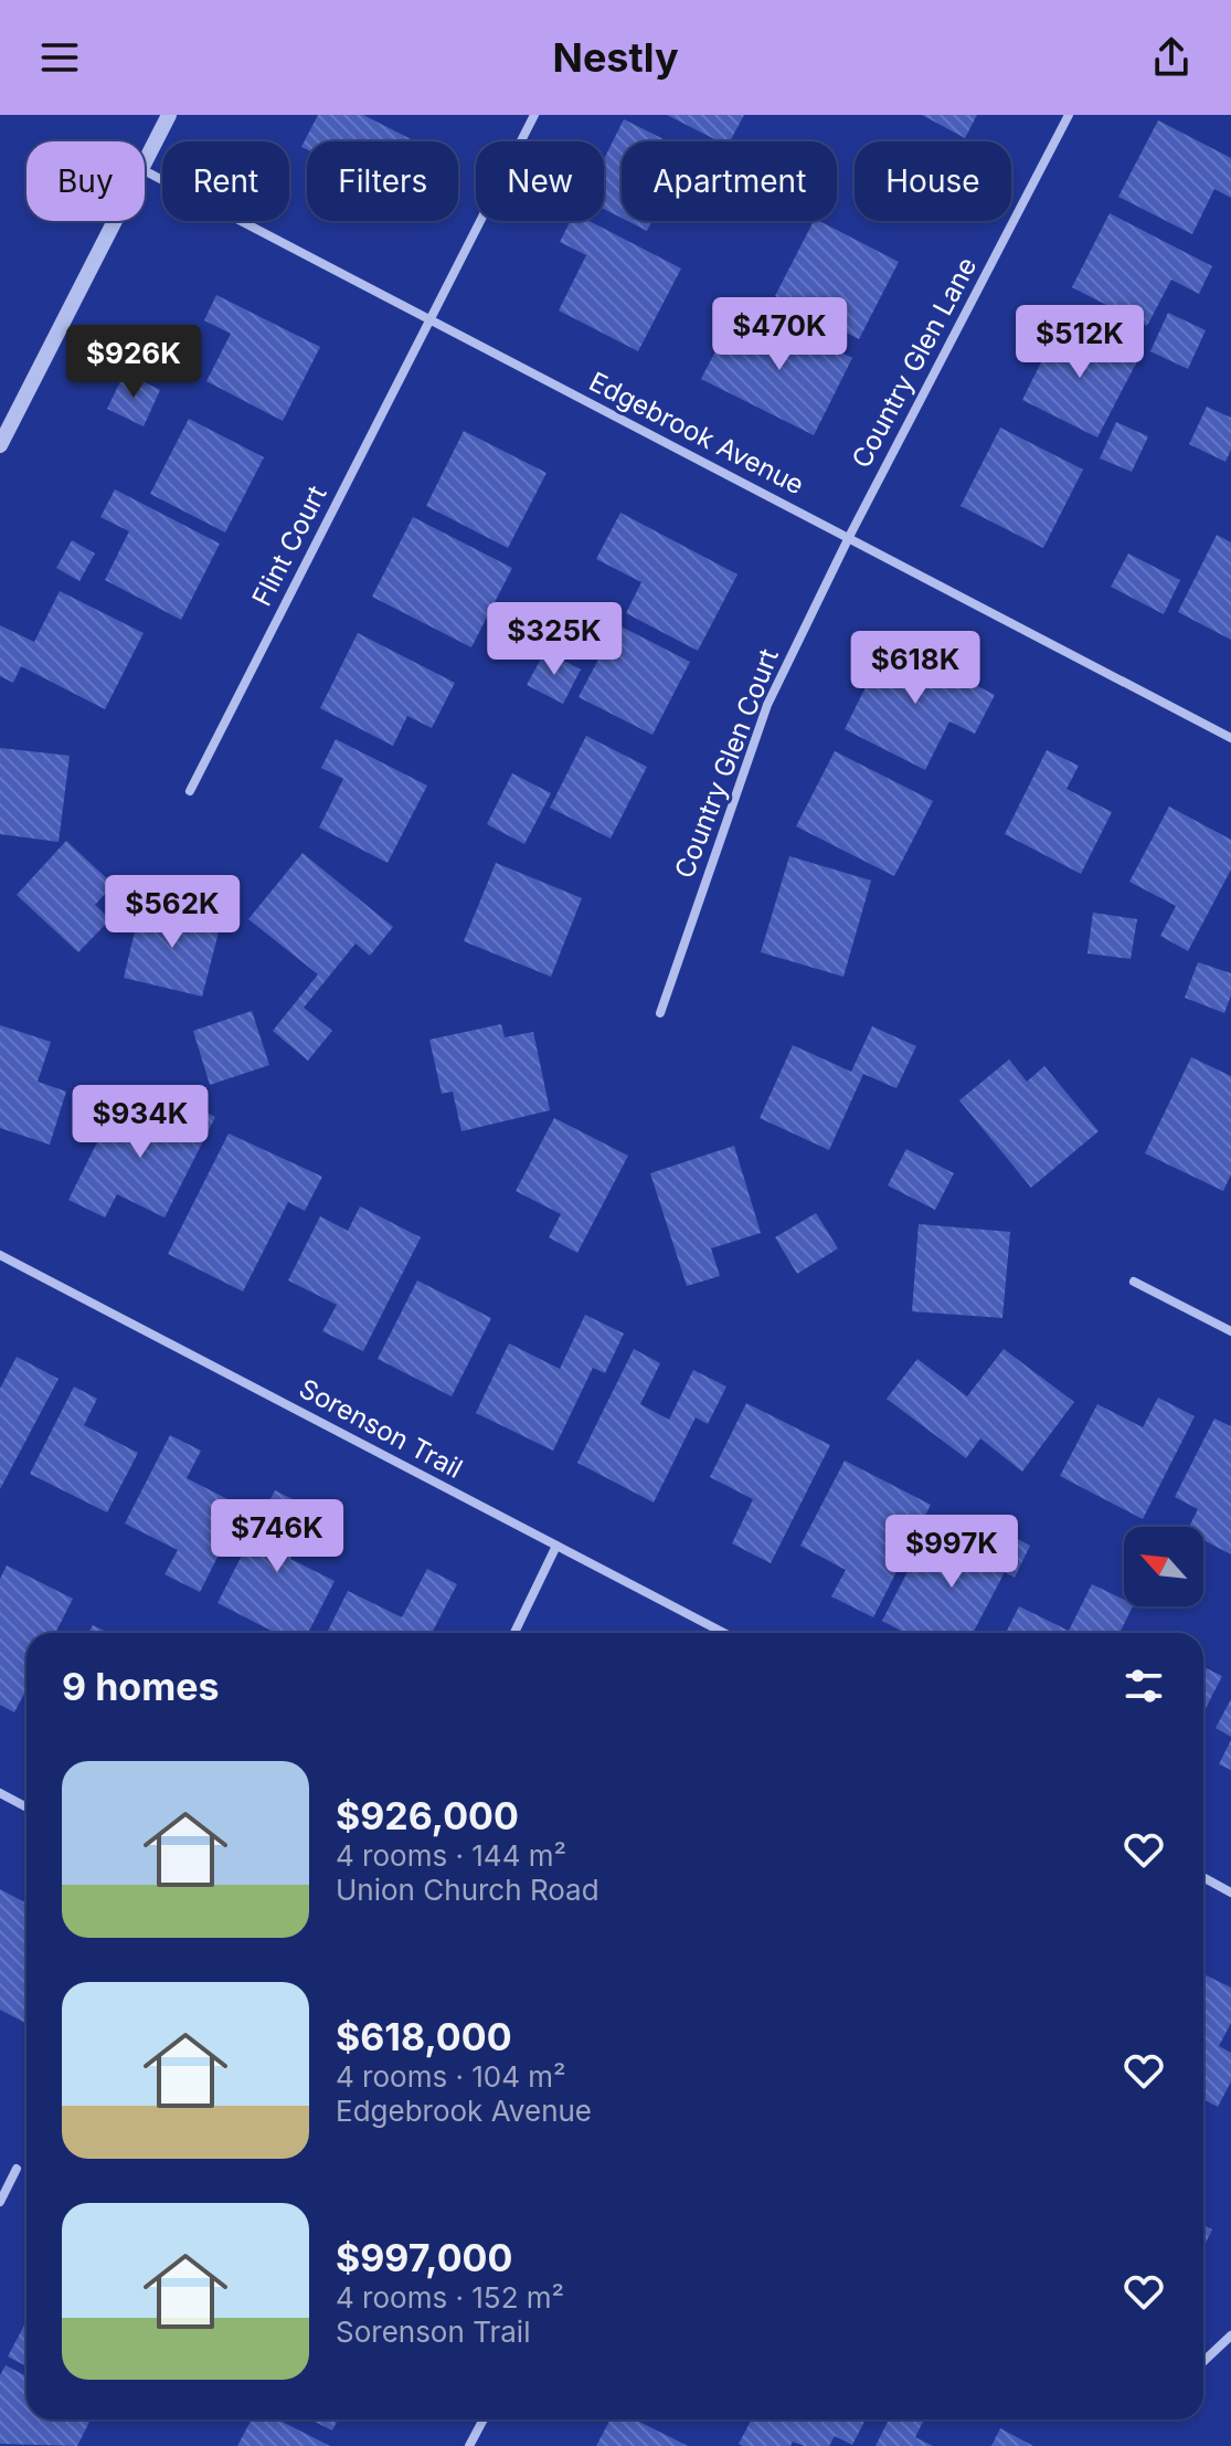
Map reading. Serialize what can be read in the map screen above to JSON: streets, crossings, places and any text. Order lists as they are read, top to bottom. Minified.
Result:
{"streets":{"street":["Country Glen Lane","Edgebrook Avenue","Flint Court","Country Glen Court","Sorenson Trail"]},"crossings":[["Country Glen Lane","Edgebrook Avenue"],["Country Glen Lane","Country Glen Court"],["Edgebrook Avenue","Flint Court"],["Edgebrook Avenue","Country Glen Court"]],"north":"top left","page":{"header":"Nestly","chip":["Buy","Rent","Filters","New","Apartment","House"],"price":["$470K","$512K","$926K","$325K","$618K","$562K","$934K","$746K","$997K"],"heading":"9 homes","list":[{"name":"$926,000","note":"4 rooms · 144 m² · Union Church Road"},{"name":"$618,000","note":"4 rooms · 104 m² · Edgebrook Avenue"},{"name":"$997,000","note":"4 rooms · 152 m² · Sorenson Trail"}]}}
